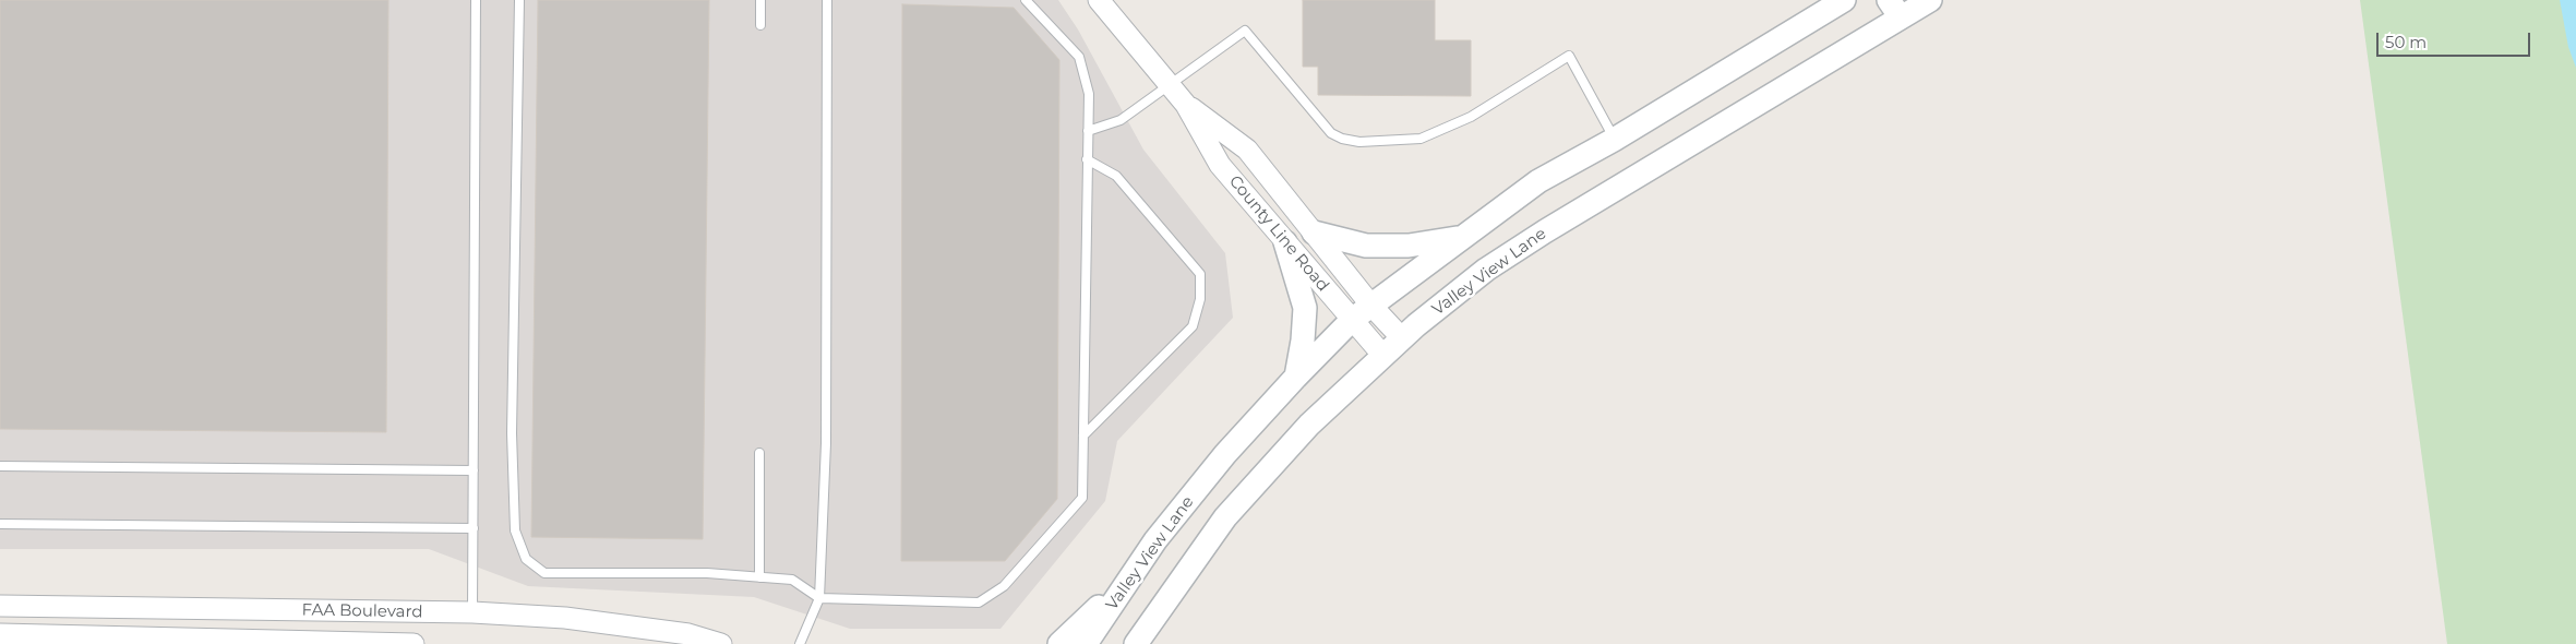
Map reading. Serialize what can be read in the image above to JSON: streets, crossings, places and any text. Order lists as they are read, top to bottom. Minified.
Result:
{"streets":{"main road":["Valley View Lane"],"street":["County Line Road","FAA Boulevard"]},"crossings":[["County Line Road","Valley View Lane"]],"scale_bar":"50 m"}
